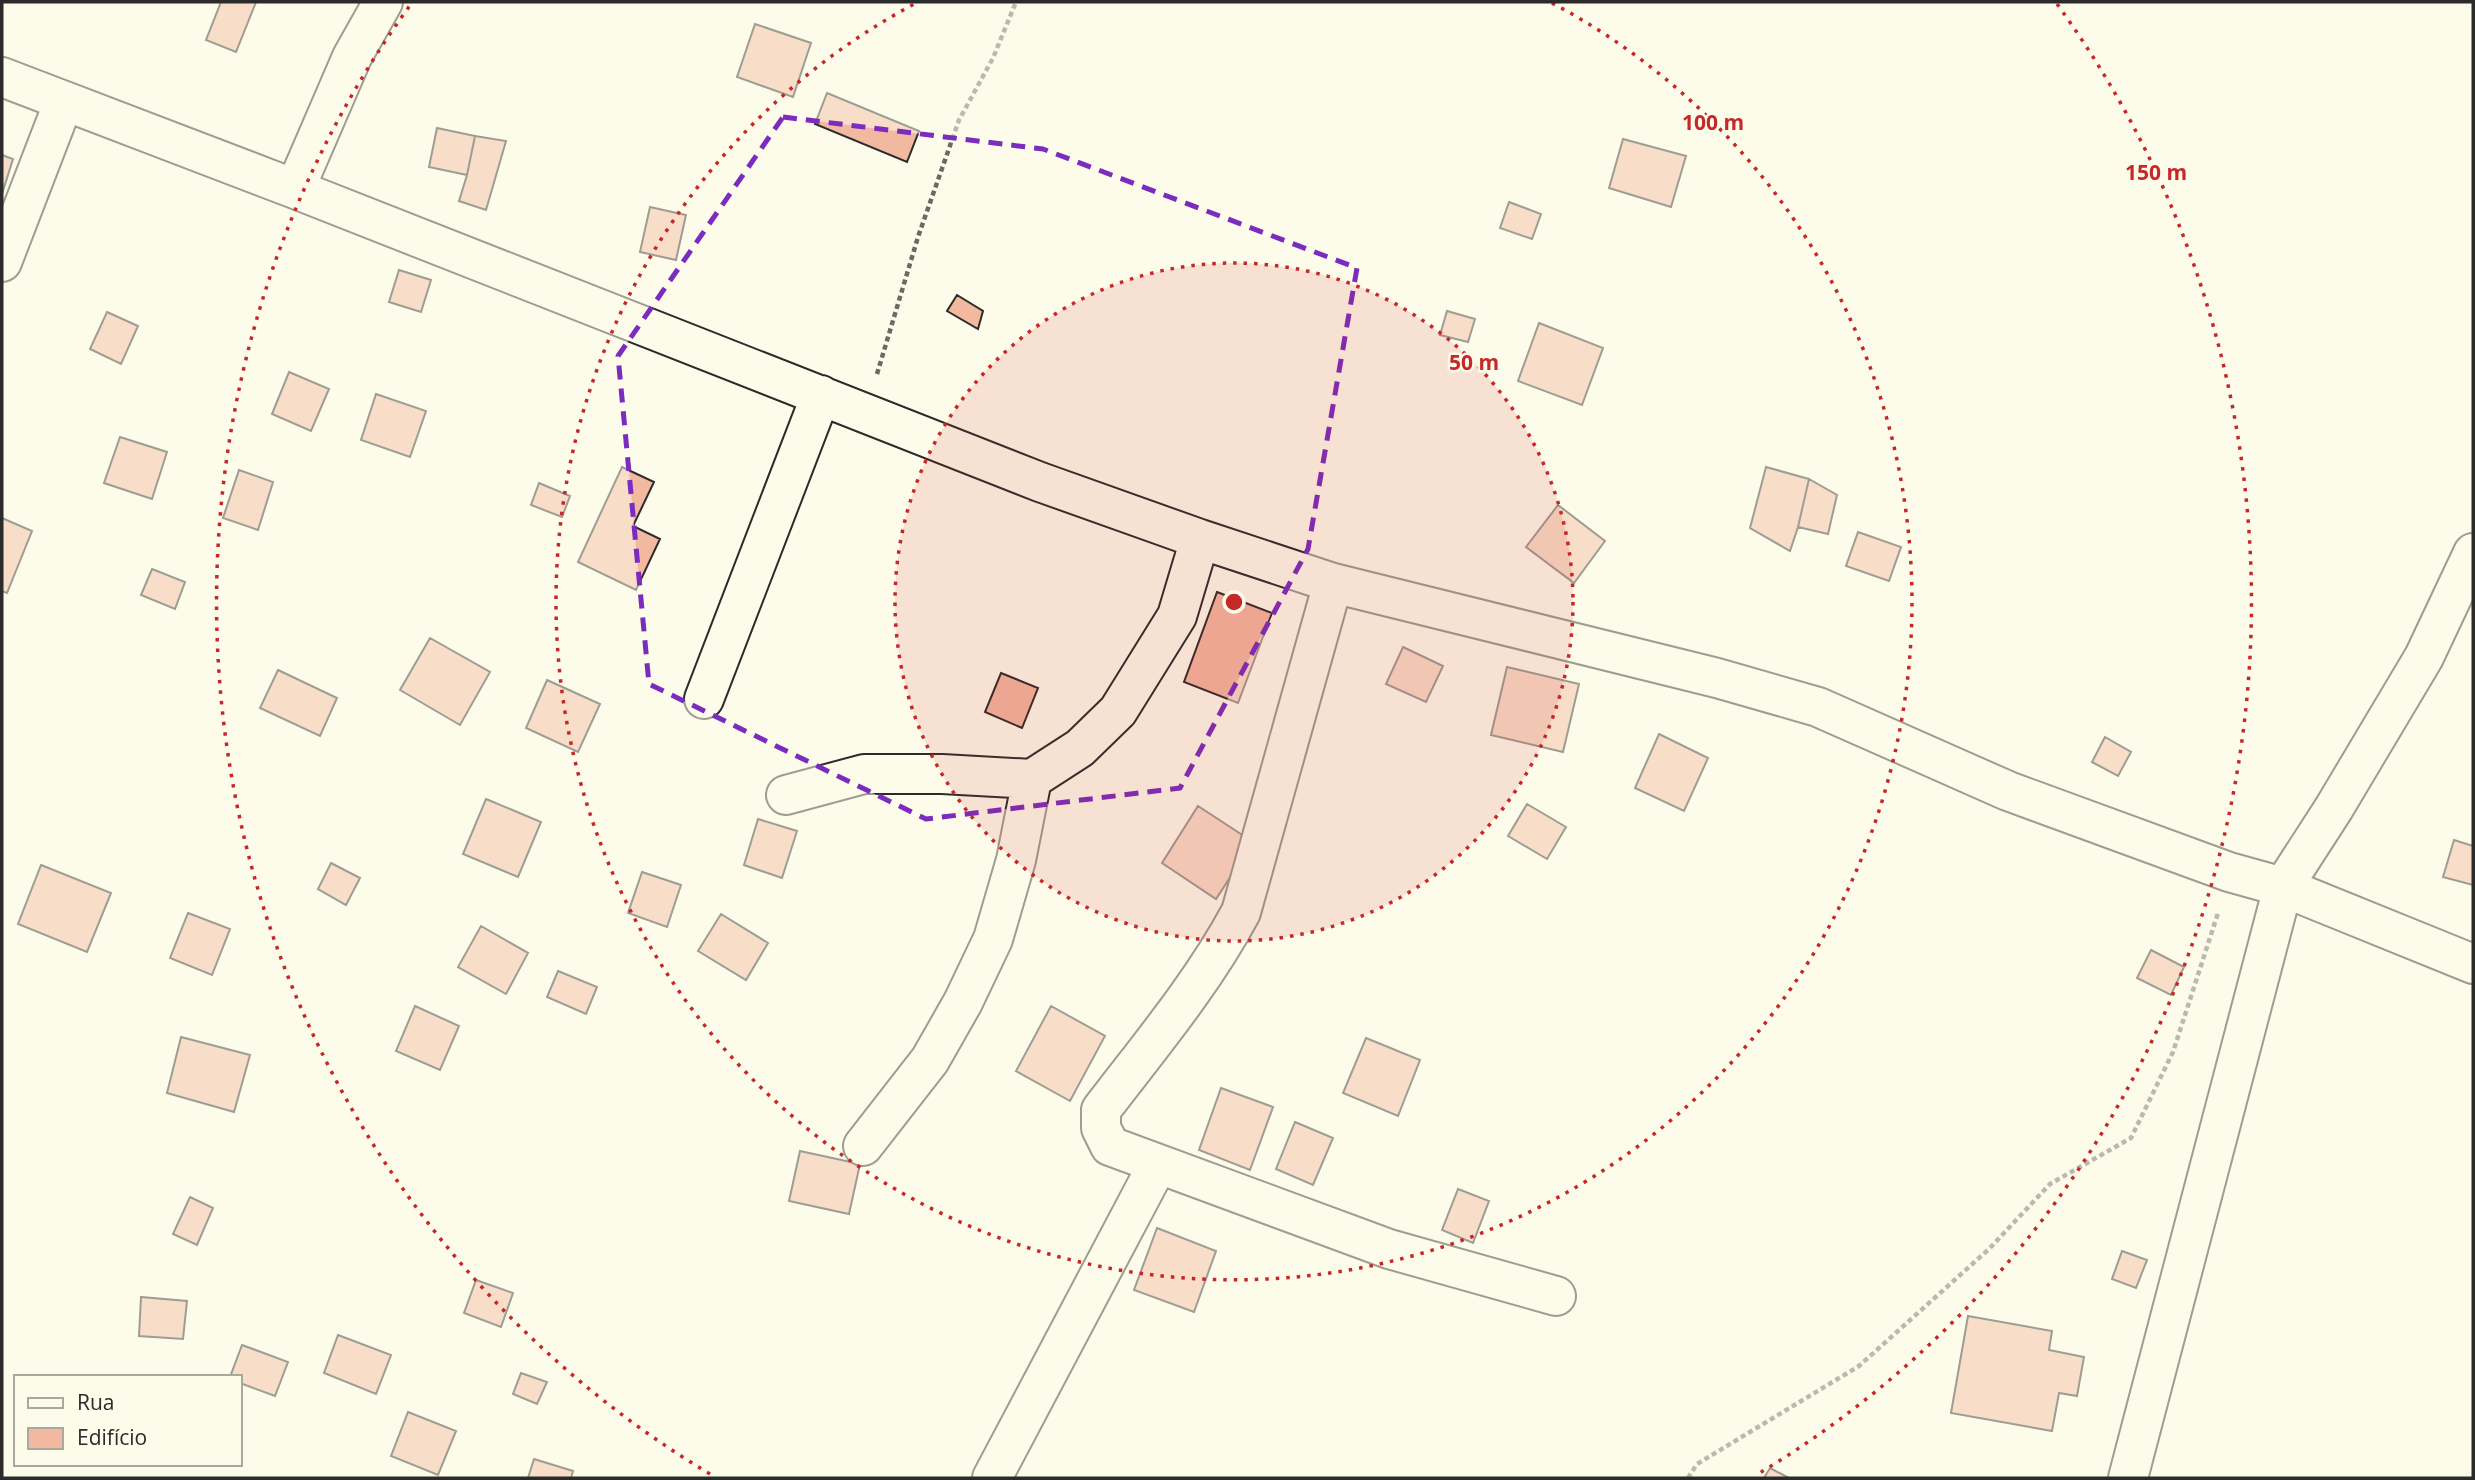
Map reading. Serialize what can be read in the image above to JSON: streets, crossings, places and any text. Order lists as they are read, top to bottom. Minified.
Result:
{"legend":["Rua","Edifício"],"rings":["100 m","150 m","50 m"]}
